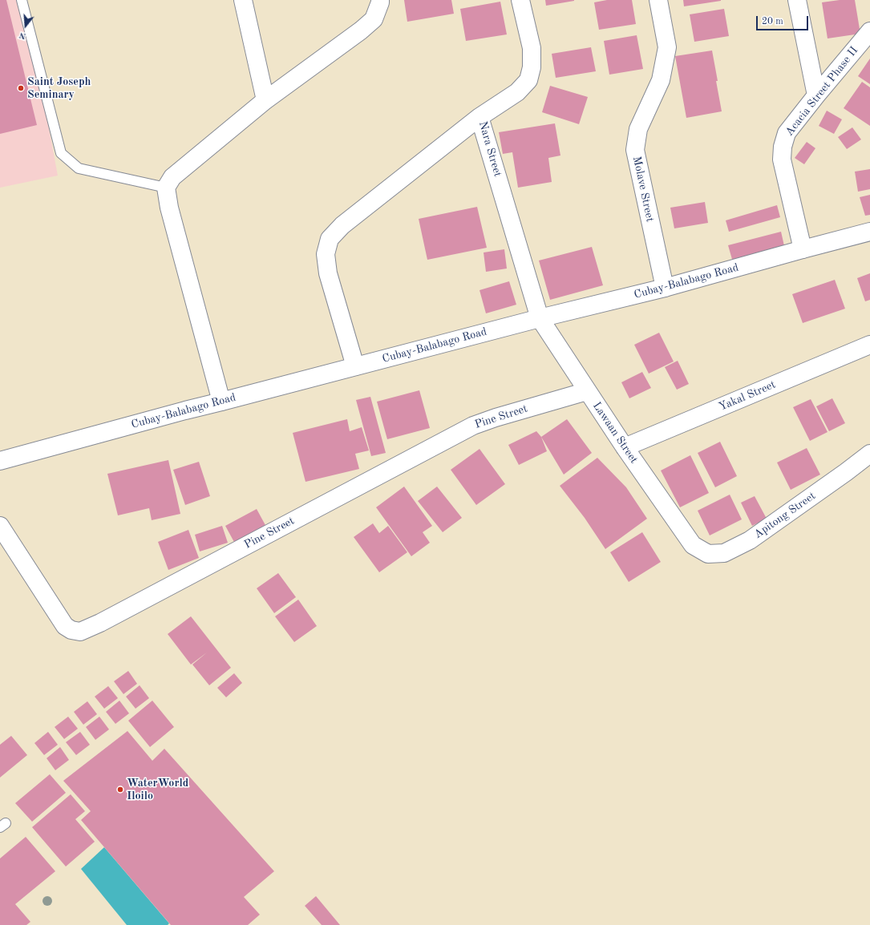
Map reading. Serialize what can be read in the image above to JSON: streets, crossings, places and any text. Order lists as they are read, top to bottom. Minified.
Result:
{"streets":{"street":["Acacia Street Phase II","Nara Street","Molave Street","Cubay-Balabago Road","Yakal Street","Pine Street","Lawaan Street","Apitong Street"]},"crossings":[["Acacia Street Phase II","Cubay-Balabago Road"],["Nara Street","Cubay-Balabago Road"],["Nara Street","Lawaan Street"],["Molave Street","Cubay-Balabago Road"],["Cubay-Balabago Road","Lawaan Street"],["Yakal Street","Lawaan Street"],["Pine Street","Lawaan Street"],["Lawaan Street","Apitong Street"]],"places":["Saint Joseph Seminary","WaterWorld Iloilo"],"scale_bar":"20 m","north":"bottom"}
